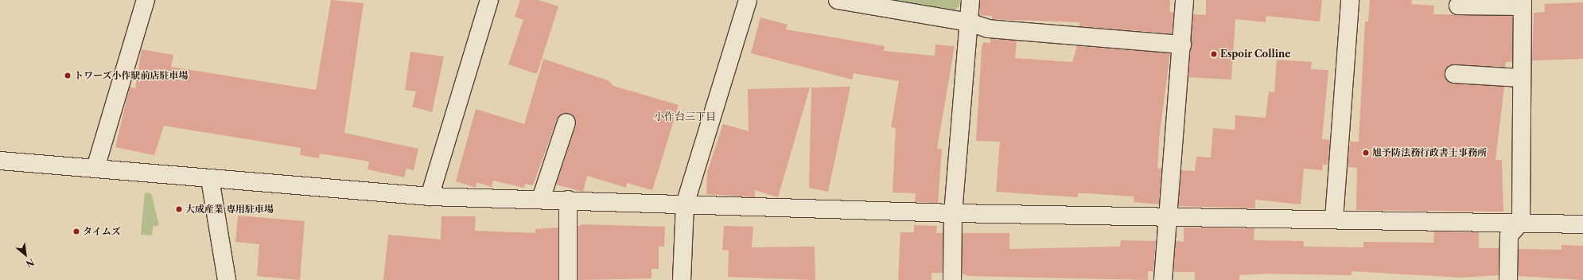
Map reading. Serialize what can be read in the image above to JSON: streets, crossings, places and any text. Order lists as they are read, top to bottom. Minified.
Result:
{"districts":["小作台三丁目"],"places":["Espoir Colline","トワーズ小作駅前店駐車場","旭予防法務行政書士事務所","大成産業 専用駐車場","タイムズ"],"north":"bottom right"}
